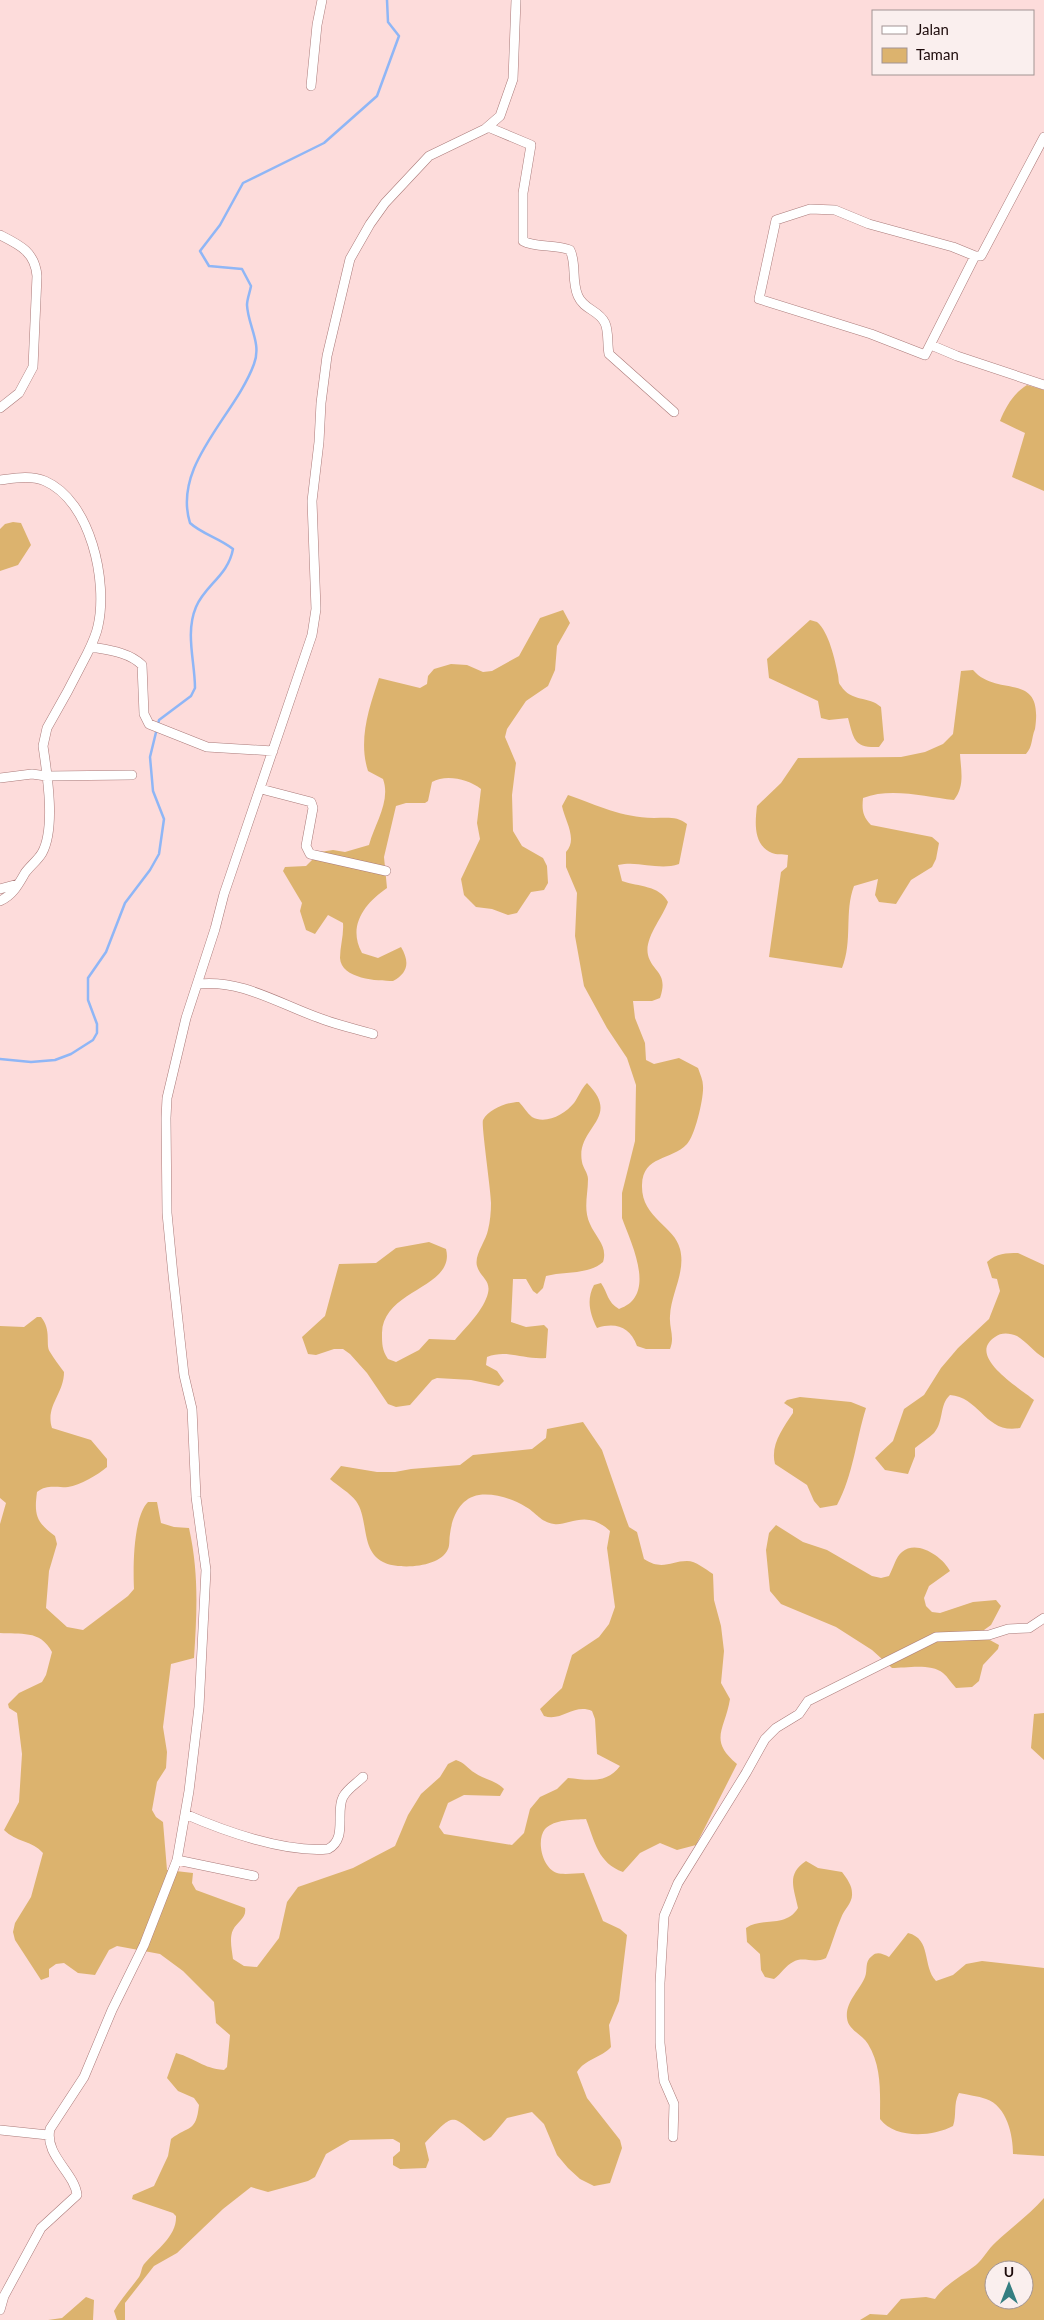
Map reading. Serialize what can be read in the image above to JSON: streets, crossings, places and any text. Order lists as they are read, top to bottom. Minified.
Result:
{"legend":["Jalan","Taman"],"north":"top"}
